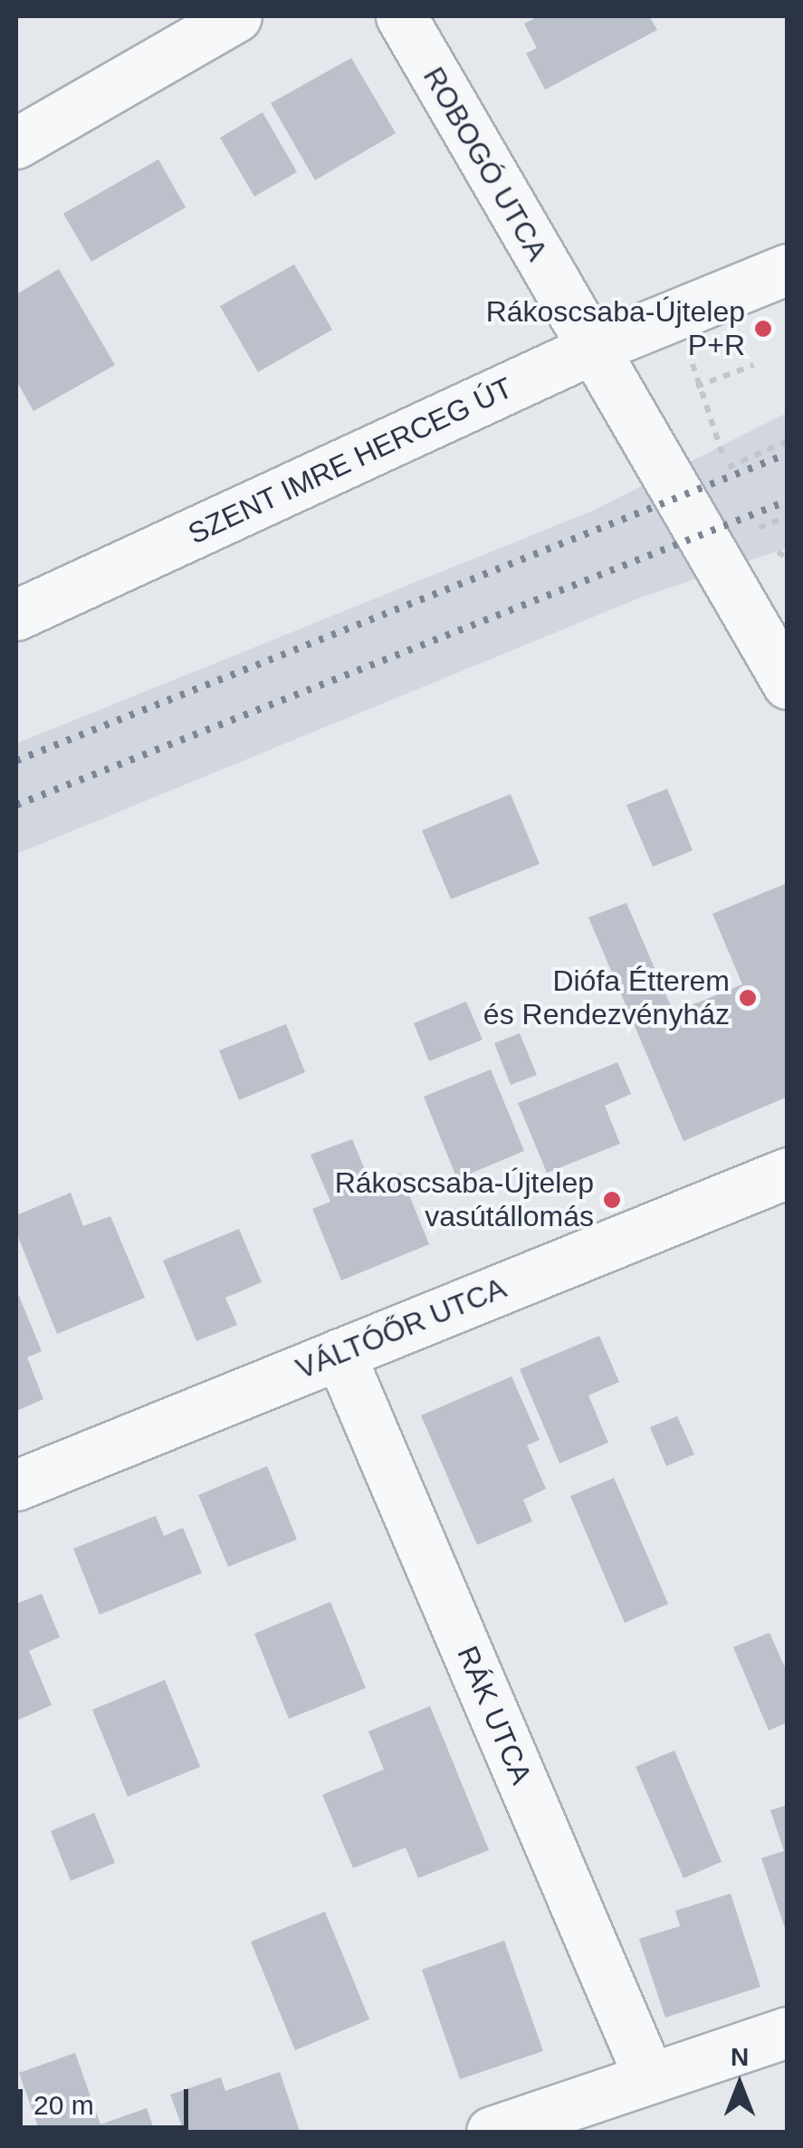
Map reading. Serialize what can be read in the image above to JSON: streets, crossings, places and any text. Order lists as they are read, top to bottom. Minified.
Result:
{"streets":{"street":["ROBOGÓ UTCA","SZENT IMRE HERCEG ÚT","VÁLTÓŐR UTCA","RÁK UTCA"]},"crossings":[["ROBOGÓ UTCA","SZENT IMRE HERCEG ÚT"],["VÁLTÓŐR UTCA","RÁK UTCA"]],"places":["Rákoscsaba-Újtelep P+R","Diófa Étterem és Rendezvényház","Rákoscsaba-Újtelep vasútállomás"],"scale_bar":"20 m","north":"top"}
